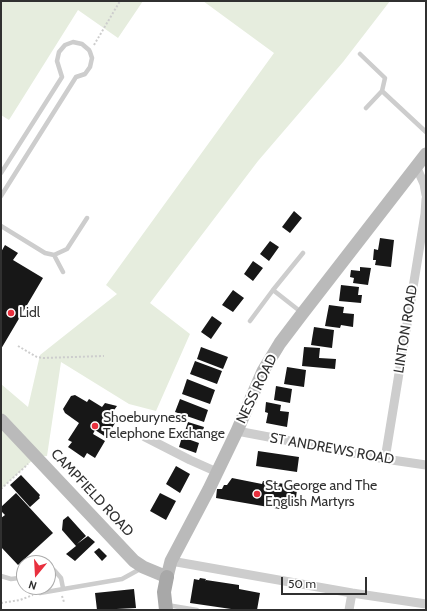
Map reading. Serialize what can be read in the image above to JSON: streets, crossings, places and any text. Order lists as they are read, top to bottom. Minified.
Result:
{"streets":{"main road":["NESS ROAD","CAMPFIELD ROAD"],"street":["LINTON ROAD","ST ANDREWS ROAD"]},"crossings":[["LINTON ROAD","ST ANDREWS ROAD"],["NESS ROAD","ST ANDREWS ROAD"],["NESS ROAD","CAMPFIELD ROAD"]],"places":["Lidl","Shoeburyness Telephone Exchange","St. George and The English Martyrs"],"scale_bar":"50 m","north":"bottom"}
